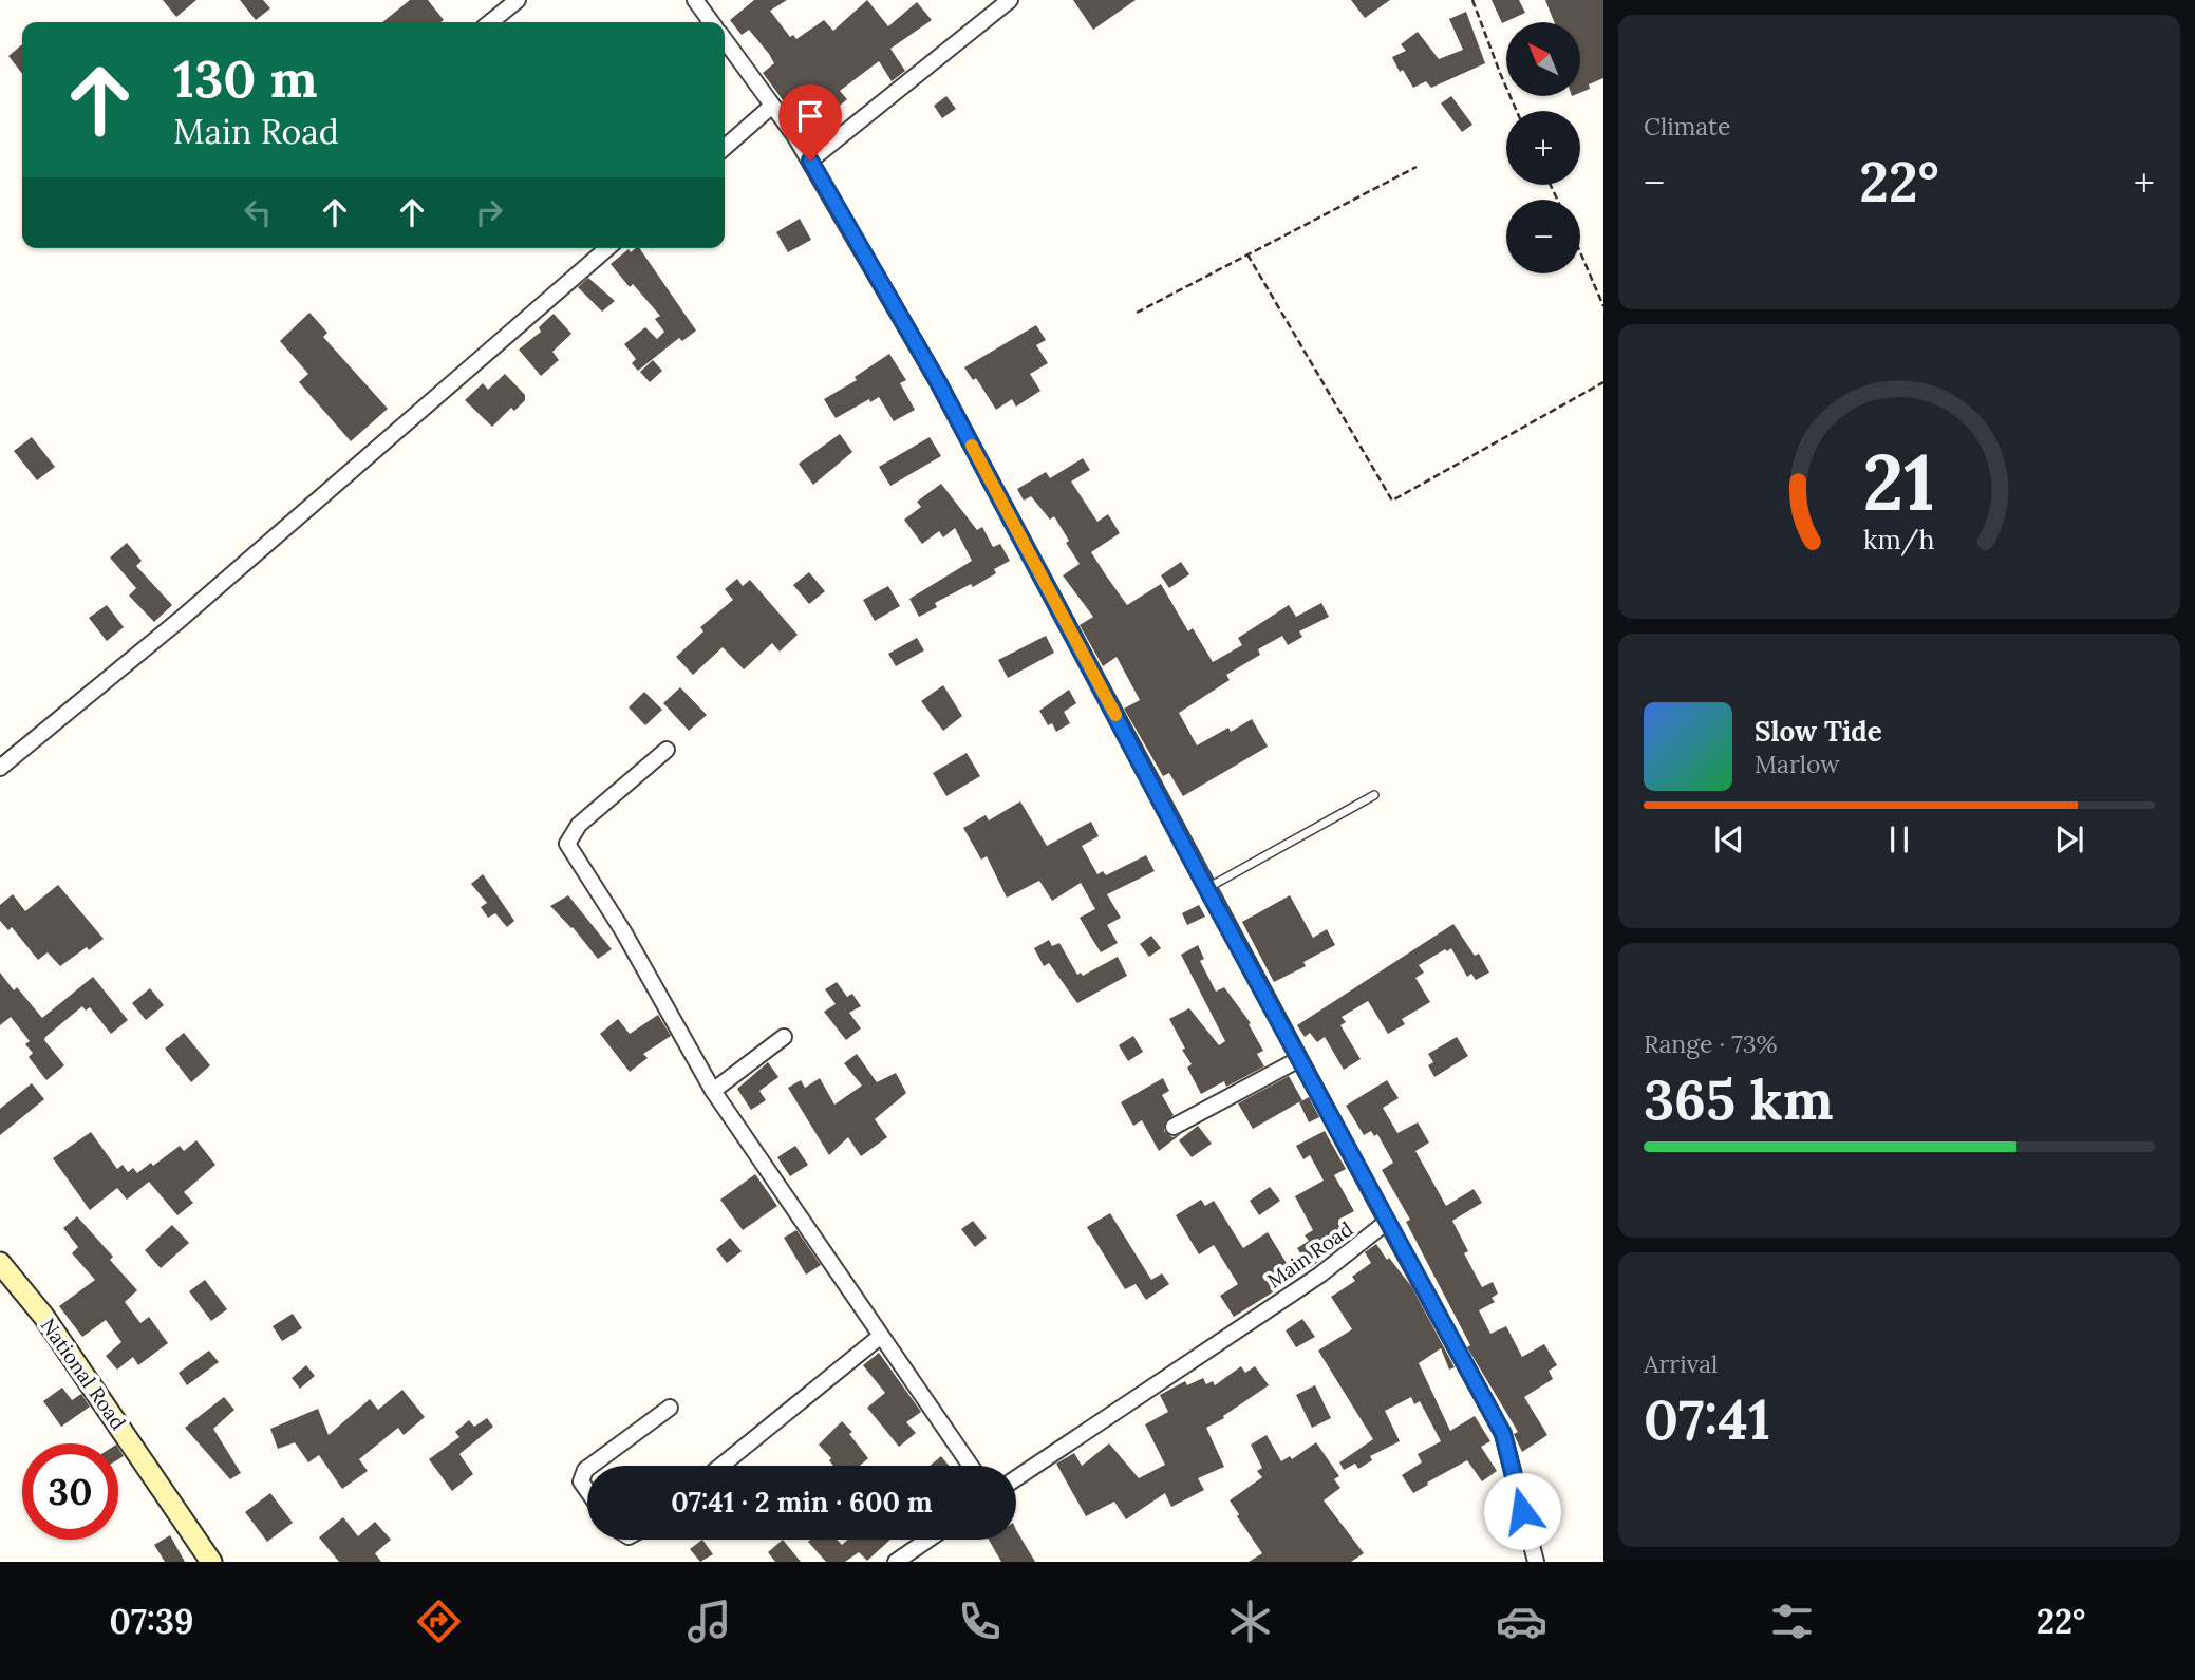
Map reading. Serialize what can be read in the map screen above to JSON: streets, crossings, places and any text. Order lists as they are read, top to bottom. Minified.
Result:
{"streets":{"street":["Main Road","National Road"]},"north":"top left","page":{"tile":["Climate",["Range · 73%","365 km"],["Arrival","07:41"]],"map_buttons":["+","−"],"turn":["130 m","Main Road"],"heat":["−","22°","+"],"song":["Slow Tide","Marlow"],"limit":"30","trip":"07:41 · 2 min · 600 m","tabs":["07:39","22°"],"gauge":["21","km/h"]}}
